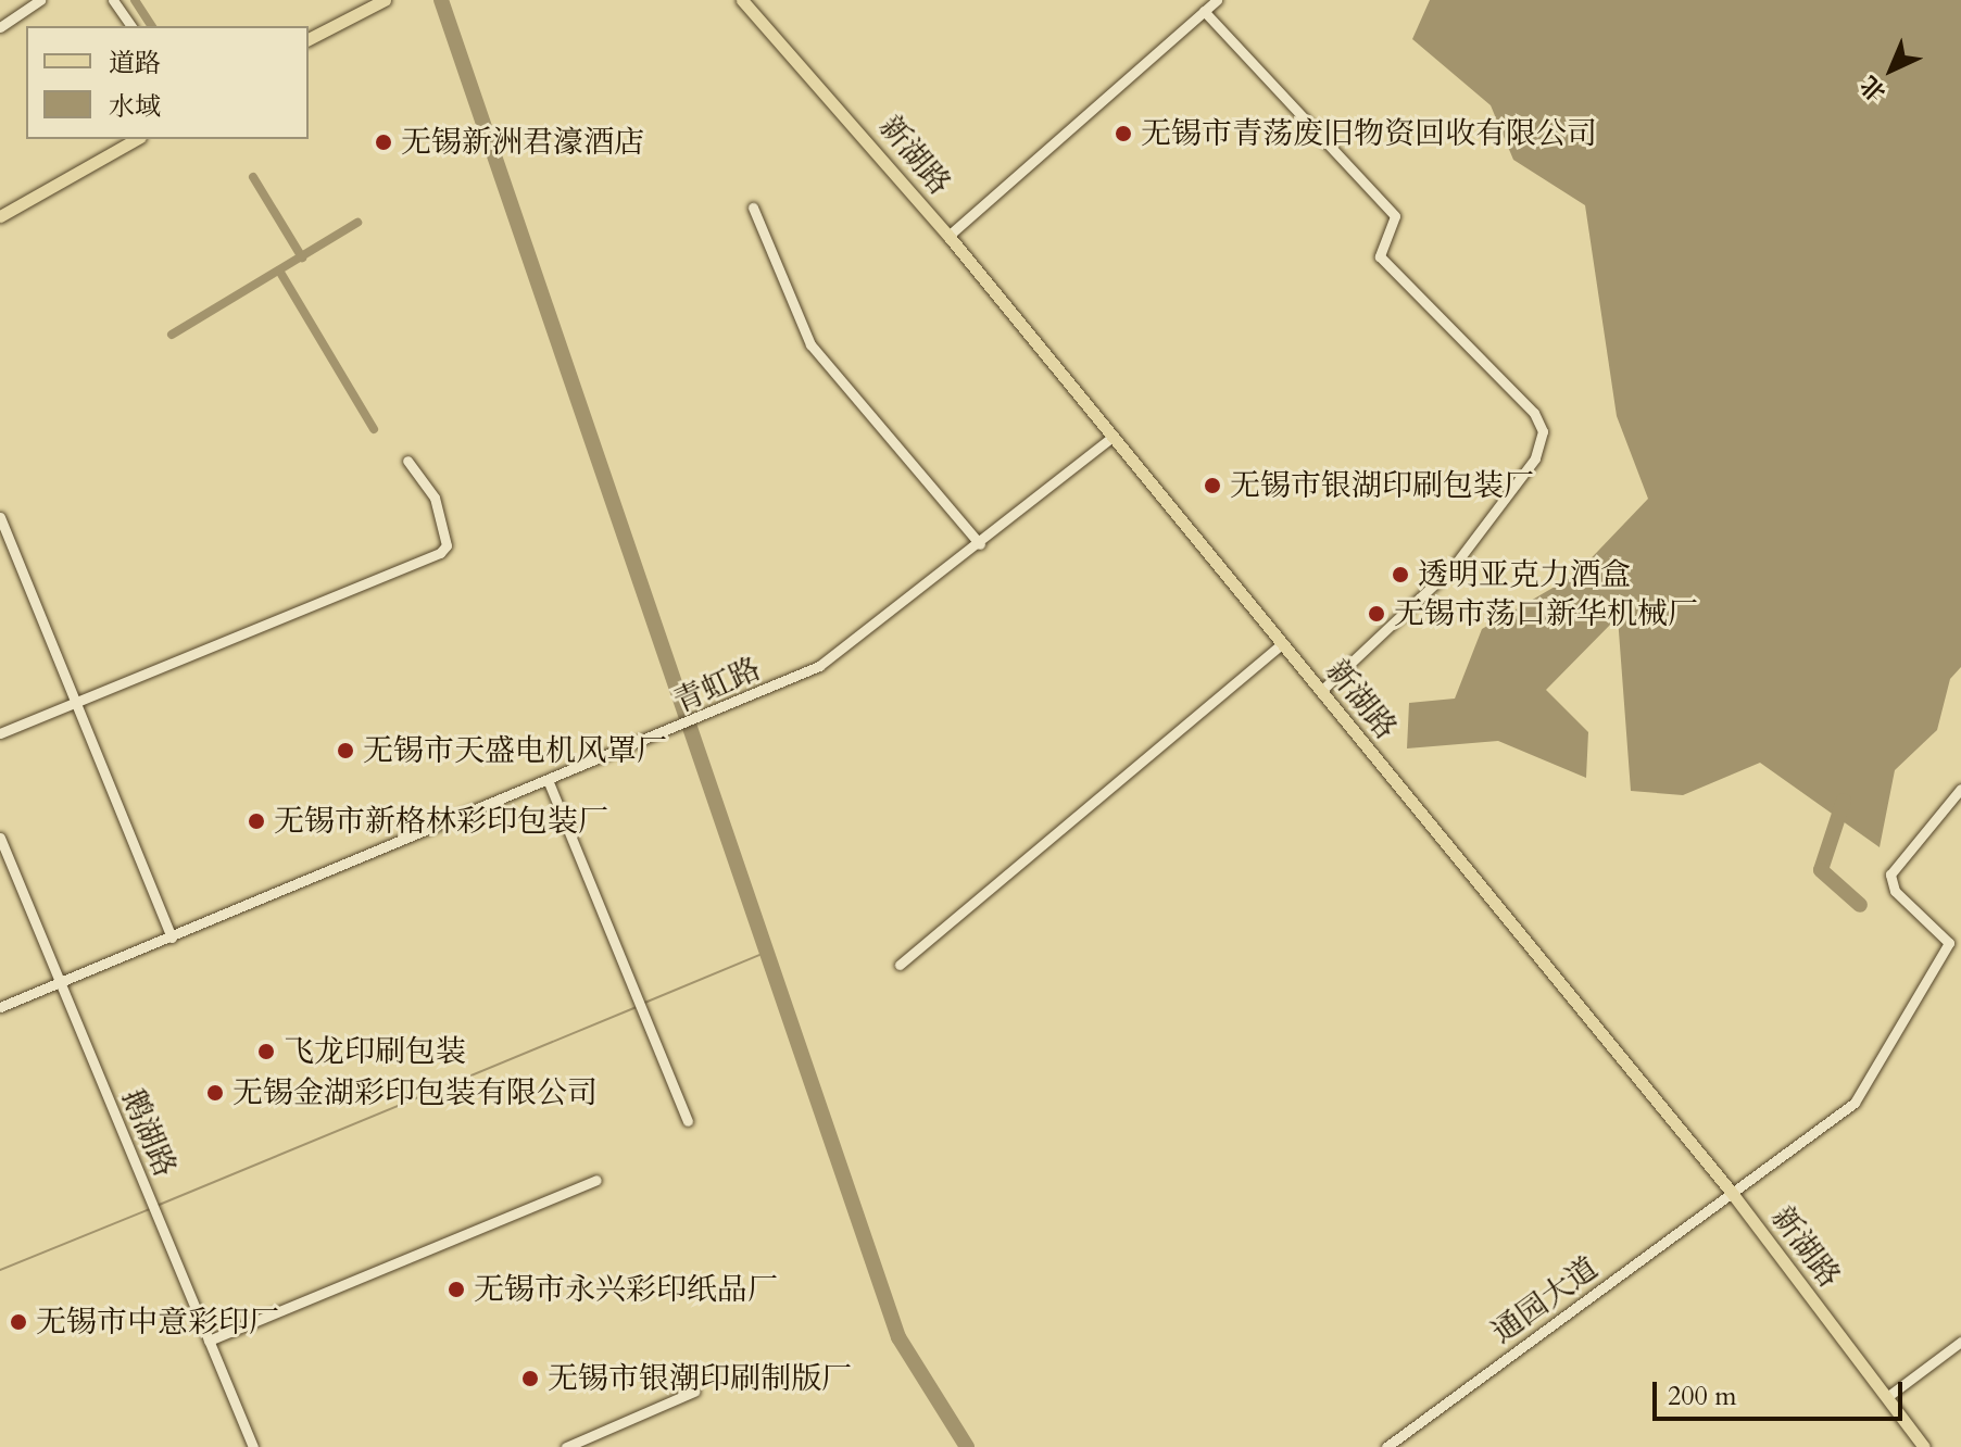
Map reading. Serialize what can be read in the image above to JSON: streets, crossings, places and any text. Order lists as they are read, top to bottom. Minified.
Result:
{"streets":{"main road":["新湖路"],"street":["青虹路","鹅湖路","通园大道"]},"crossings":[["新湖路","青虹路"],["新湖路","通园大道"],["青虹路","鹅湖路"]],"places":["无锡市青荡废旧物资回收有限公司","无锡新洲君濠酒店","无锡市银湖印刷包装厂","透明亚克力酒盒","无锡市荡口新华机械厂","无锡市天盛电机风罩厂","无锡市新格林彩印包装厂","飞龙印刷包装","无锡金湖彩印包装有限公司","无锡市永兴彩印纸品厂","无锡市中意彩印厂","无锡市银潮印刷制版厂"],"legend":["道路","水域"],"scale_bar":"200 m","north":"bottom left"}
